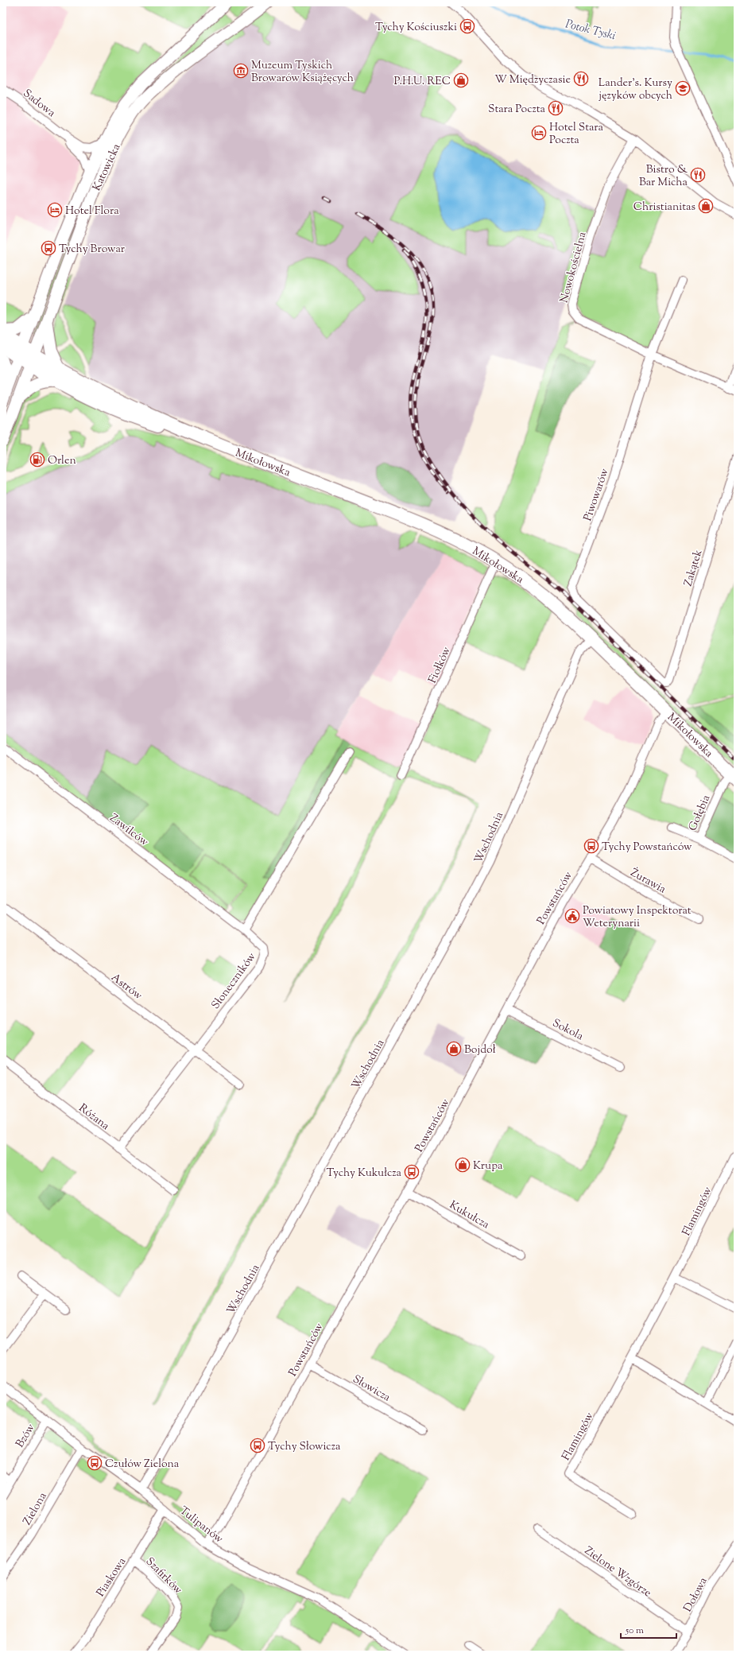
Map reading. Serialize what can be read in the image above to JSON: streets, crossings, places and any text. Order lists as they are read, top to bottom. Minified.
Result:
{"streets":{"main road":["Katowicka","Mikołowska"],"street":["Sadowa","Nowokościelna","Piwowarów","Zakątek","Fiołków","Gołębia","Zawilców","Wschodnia","Żurawia","Powstańców","Słoneczników","Astrów","Sokola","Różana","Flamingów","Kukułcza","Słowicza","Bzów","Zielona","Tulipanów","Zielone Wzgórze","Szafirków","Piaskowa","Dołowa"]},"crossings":[["Sadowa","Katowicka"],["Katowicka","Mikołowska"],["Nowokościelna","Piwowarów"],["Mikołowska","Fiołków"],["Mikołowska","Gołębia"],["Mikołowska","Wschodnia"],["Mikołowska","Powstańców"],["Piwowarów","Zakątek"],["Zawilców","Słoneczników"],["Wschodnia","Tulipanów"],["Żurawia","Powstańców"],["Powstańców","Sokola"],["Powstańców","Kukułcza"],["Powstańców","Słowicza"],["Powstańców","Tulipanów"],["Słoneczników","Astrów"],["Słoneczników","Różana"],["Bzów","Tulipanów"],["Zielona","Tulipanów"],["Tulipanów","Piaskowa"],["Zielone Wzgórze","Dołowa"],["Szafirków","Piaskowa"]],"water":["Potok Tyski"],"places":{"bus stop":["Tychy Kościuszki","Tychy Browar","Tychy Powstańców","Tychy Kukułcza","Tychy Słowicza","Czułów Zielona"],"museum":["Muzeum Tyskich Browarów Książęcych"],"restaurant":["W Międzyczasie","Stara Poczta","Bistro & Bar Micha"],"shop":["P.H.U. REC","Christianitas","Bojdoł","Krupa"],"school or university":["Lander's. Kursy języków obcych"],"hotel":["Hotel Stara Poczta","Hotel Flora"],"fuel station":["Orlen"],"public building":["Powiatowy Inspektorat Weterynarii"]},"scale_bar":"50 m"}
